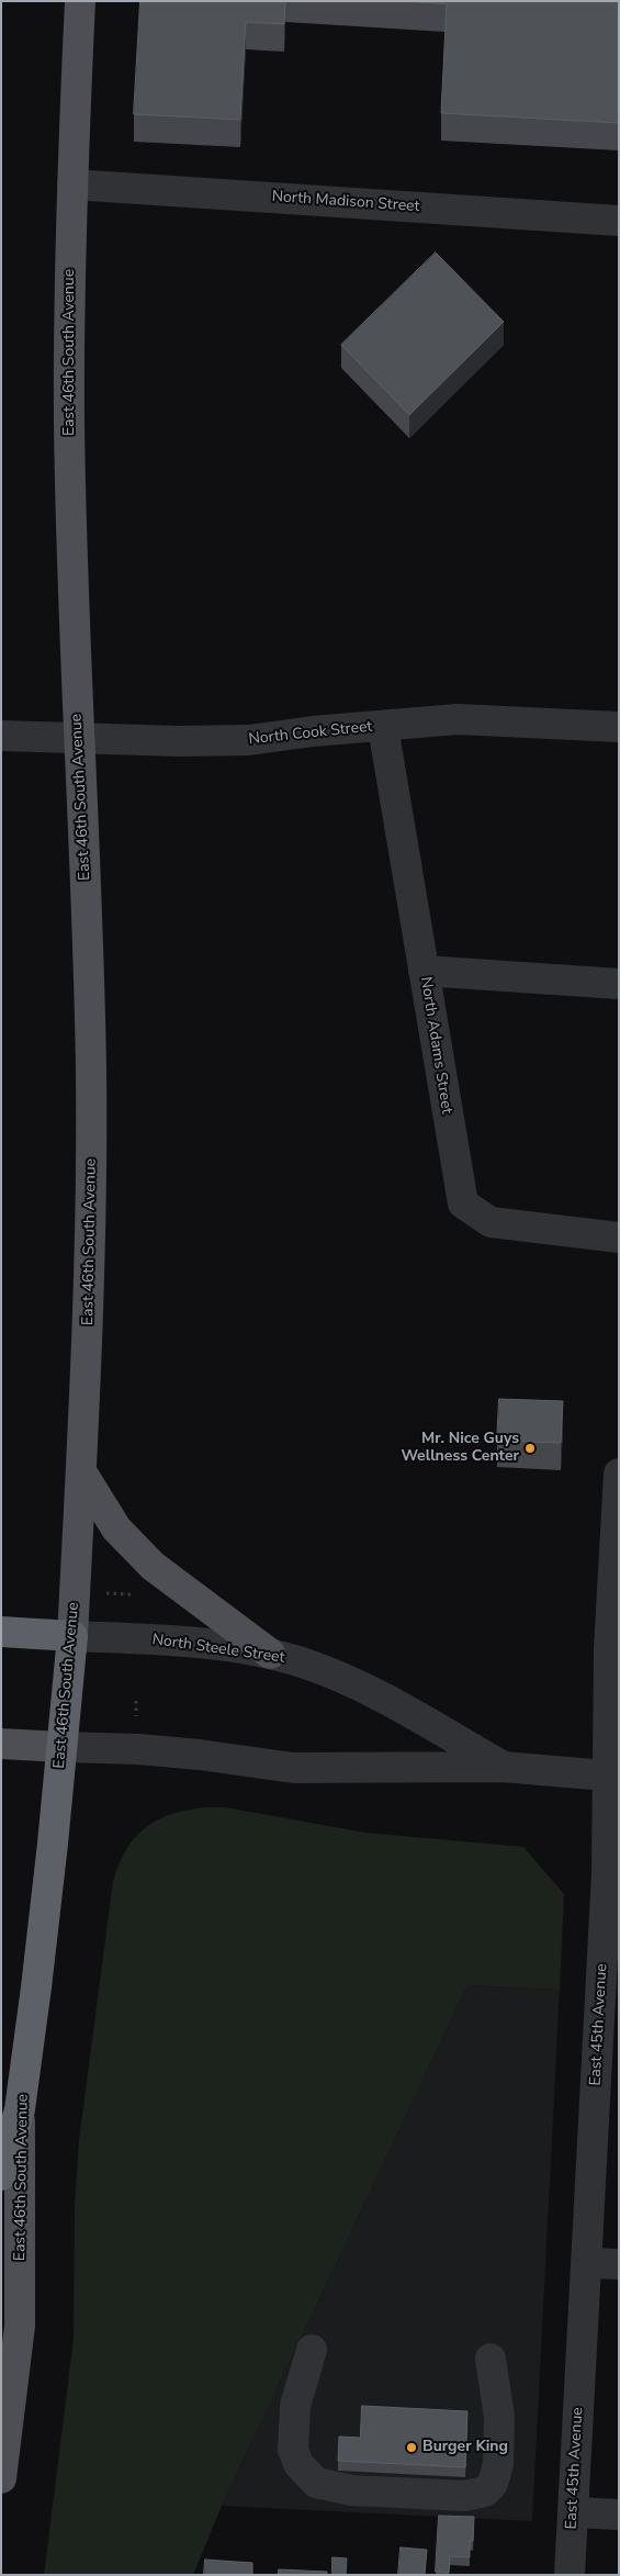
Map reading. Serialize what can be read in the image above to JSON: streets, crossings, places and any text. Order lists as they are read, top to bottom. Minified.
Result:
{"streets":{"highway":["East 46th South Avenue"],"street":["North Madison Street","North Cook Street","North Adams Street","North Steele Street","East 45th Avenue"]},"crossings":[["North Madison Street","East 46th South Avenue"],["East 46th South Avenue","North Cook Street"],["East 46th South Avenue","North Steele Street"],["North Cook Street","North Adams Street"],["North Steele Street","East 45th Avenue"]],"places":["Mr. Nice Guys Wellness Center","Burger King"]}
